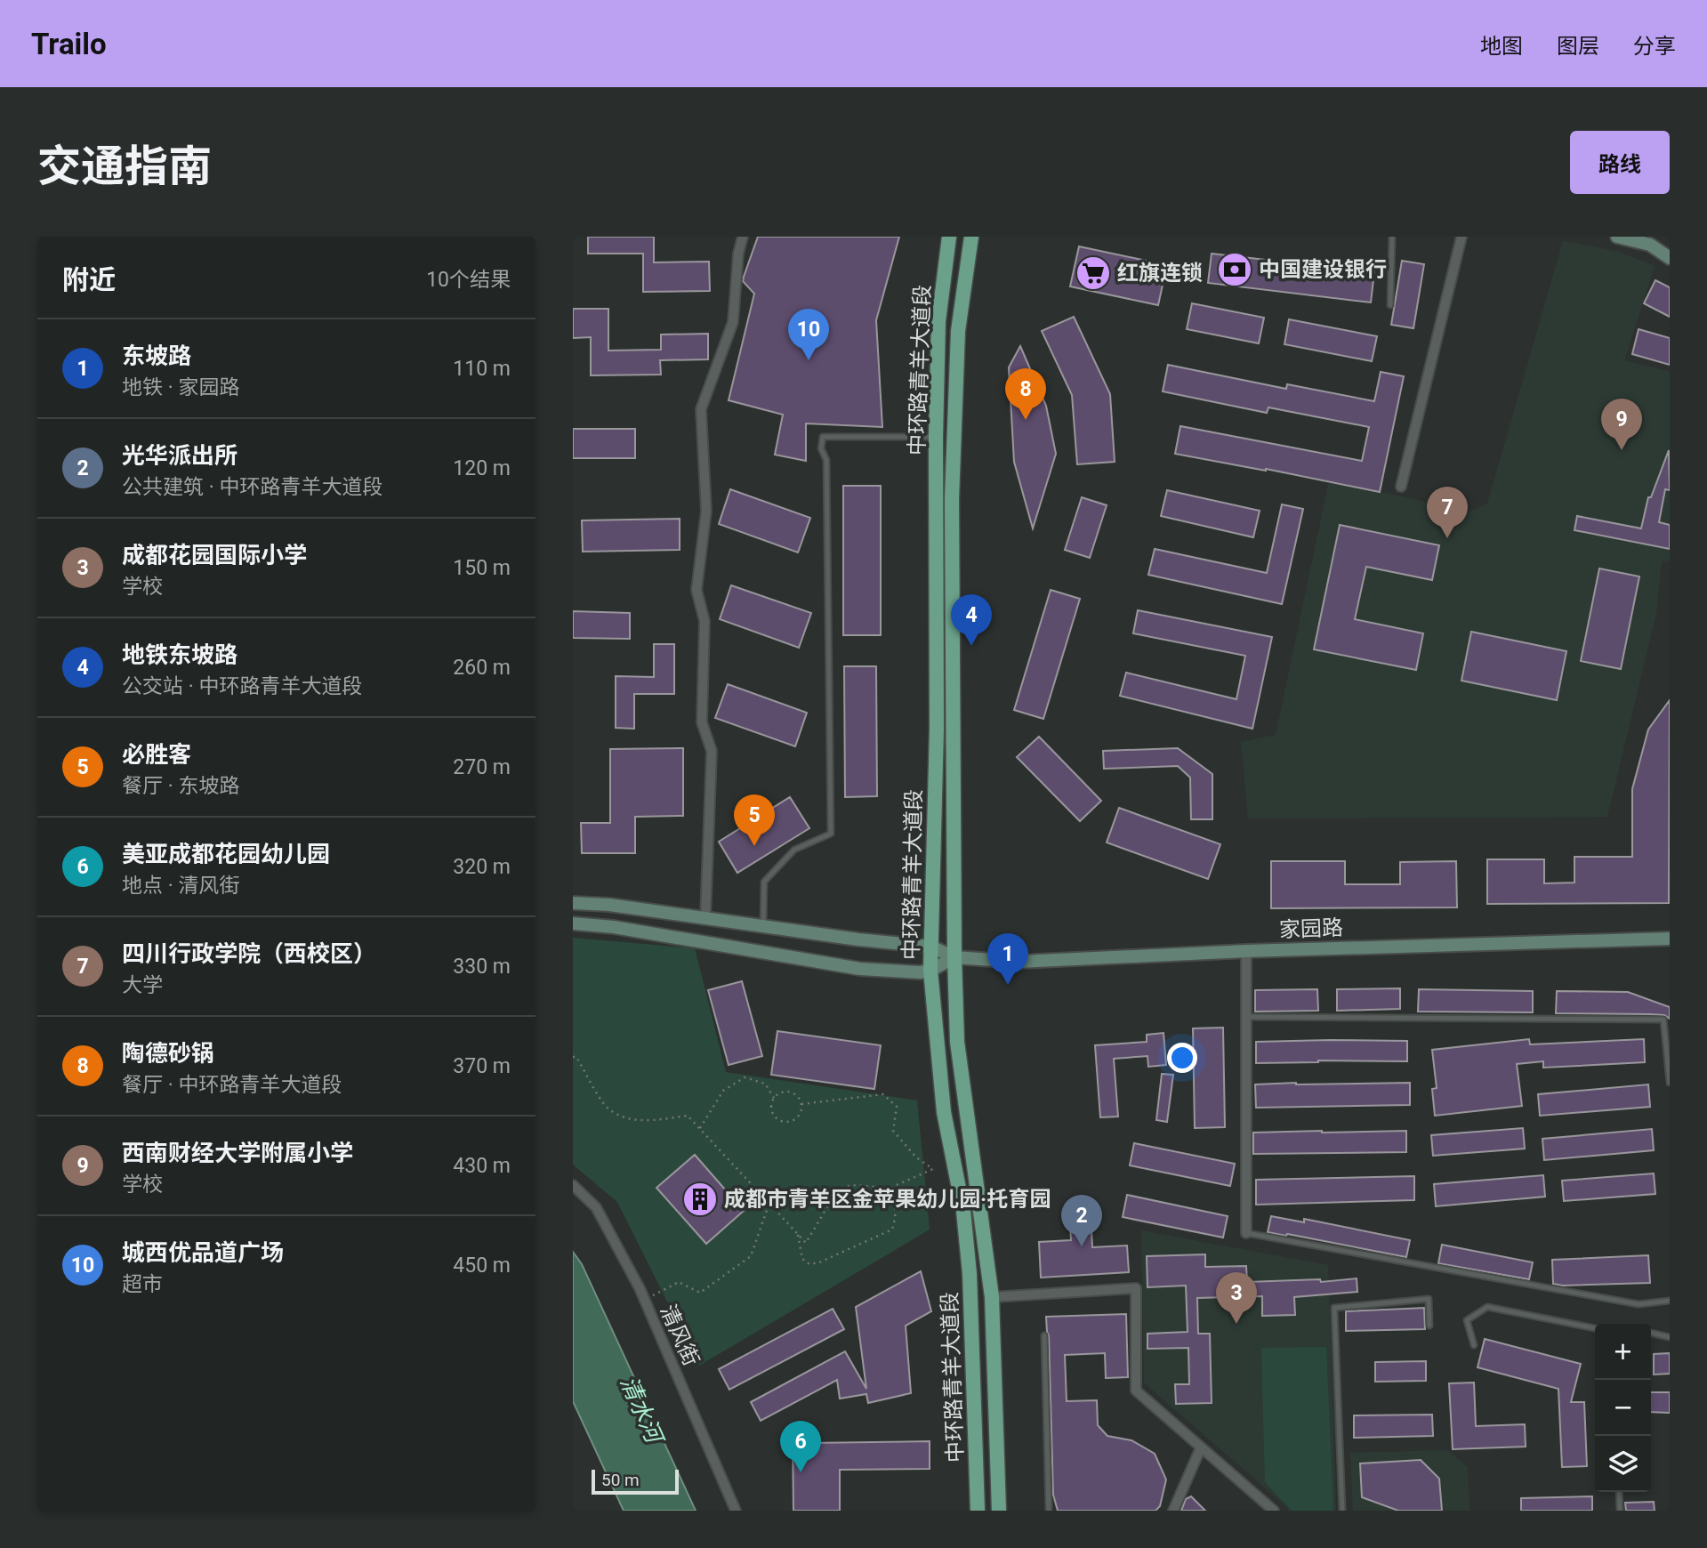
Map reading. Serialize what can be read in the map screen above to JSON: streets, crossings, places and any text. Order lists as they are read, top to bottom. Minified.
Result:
{"streets":{"main road":["中环路青羊大道段","家园路"],"street":["清风街"]},"crossings":[["中环路青羊大道段","家园路"]],"water":["清水河"],"places":{"bank":["中国建设银行"],"supermarket":["红旗连锁"],"building":["成都市青羊区金苹果幼儿园·托育园"]},"scale_bar":"50 m","page":{"header":"Trailo","nav":["地图","图层","分享"],"title":"交通指南","buttons":"路线","heading":["附近","10个结果"],"pins":["10","8","9","7","4","5","1","2","3","6"],"list":[{"mark":"1","name":"东坡路","note":"地铁 · 家园路","value":"110 m"},{"mark":"2","name":"光华派出所","note":"公共建筑 · 中环路青羊大道段","value":"120 m"},{"mark":"3","name":"成都花园国际小学","note":"学校","value":"150 m"},{"mark":"4","name":"地铁东坡路","note":"公交站 · 中环路青羊大道段","value":"260 m"},{"mark":"5","name":"必胜客","note":"餐厅 · 东坡路","value":"270 m"},{"mark":"6","name":"美亚成都花园幼儿园","note":"地点 · 清风街","value":"320 m"},{"mark":"7","name":"四川行政学院（西校区）","note":"大学","value":"330 m"},{"mark":"8","name":"陶德砂锅","note":"餐厅 · 中环路青羊大道段","value":"370 m"},{"mark":"9","name":"西南财经大学附属小学","note":"学校","value":"430 m"},{"mark":"10","name":"城西优品道广场","note":"超市","value":"450 m"}],"map_buttons":["+","−"],"scale":"50 m"}}
